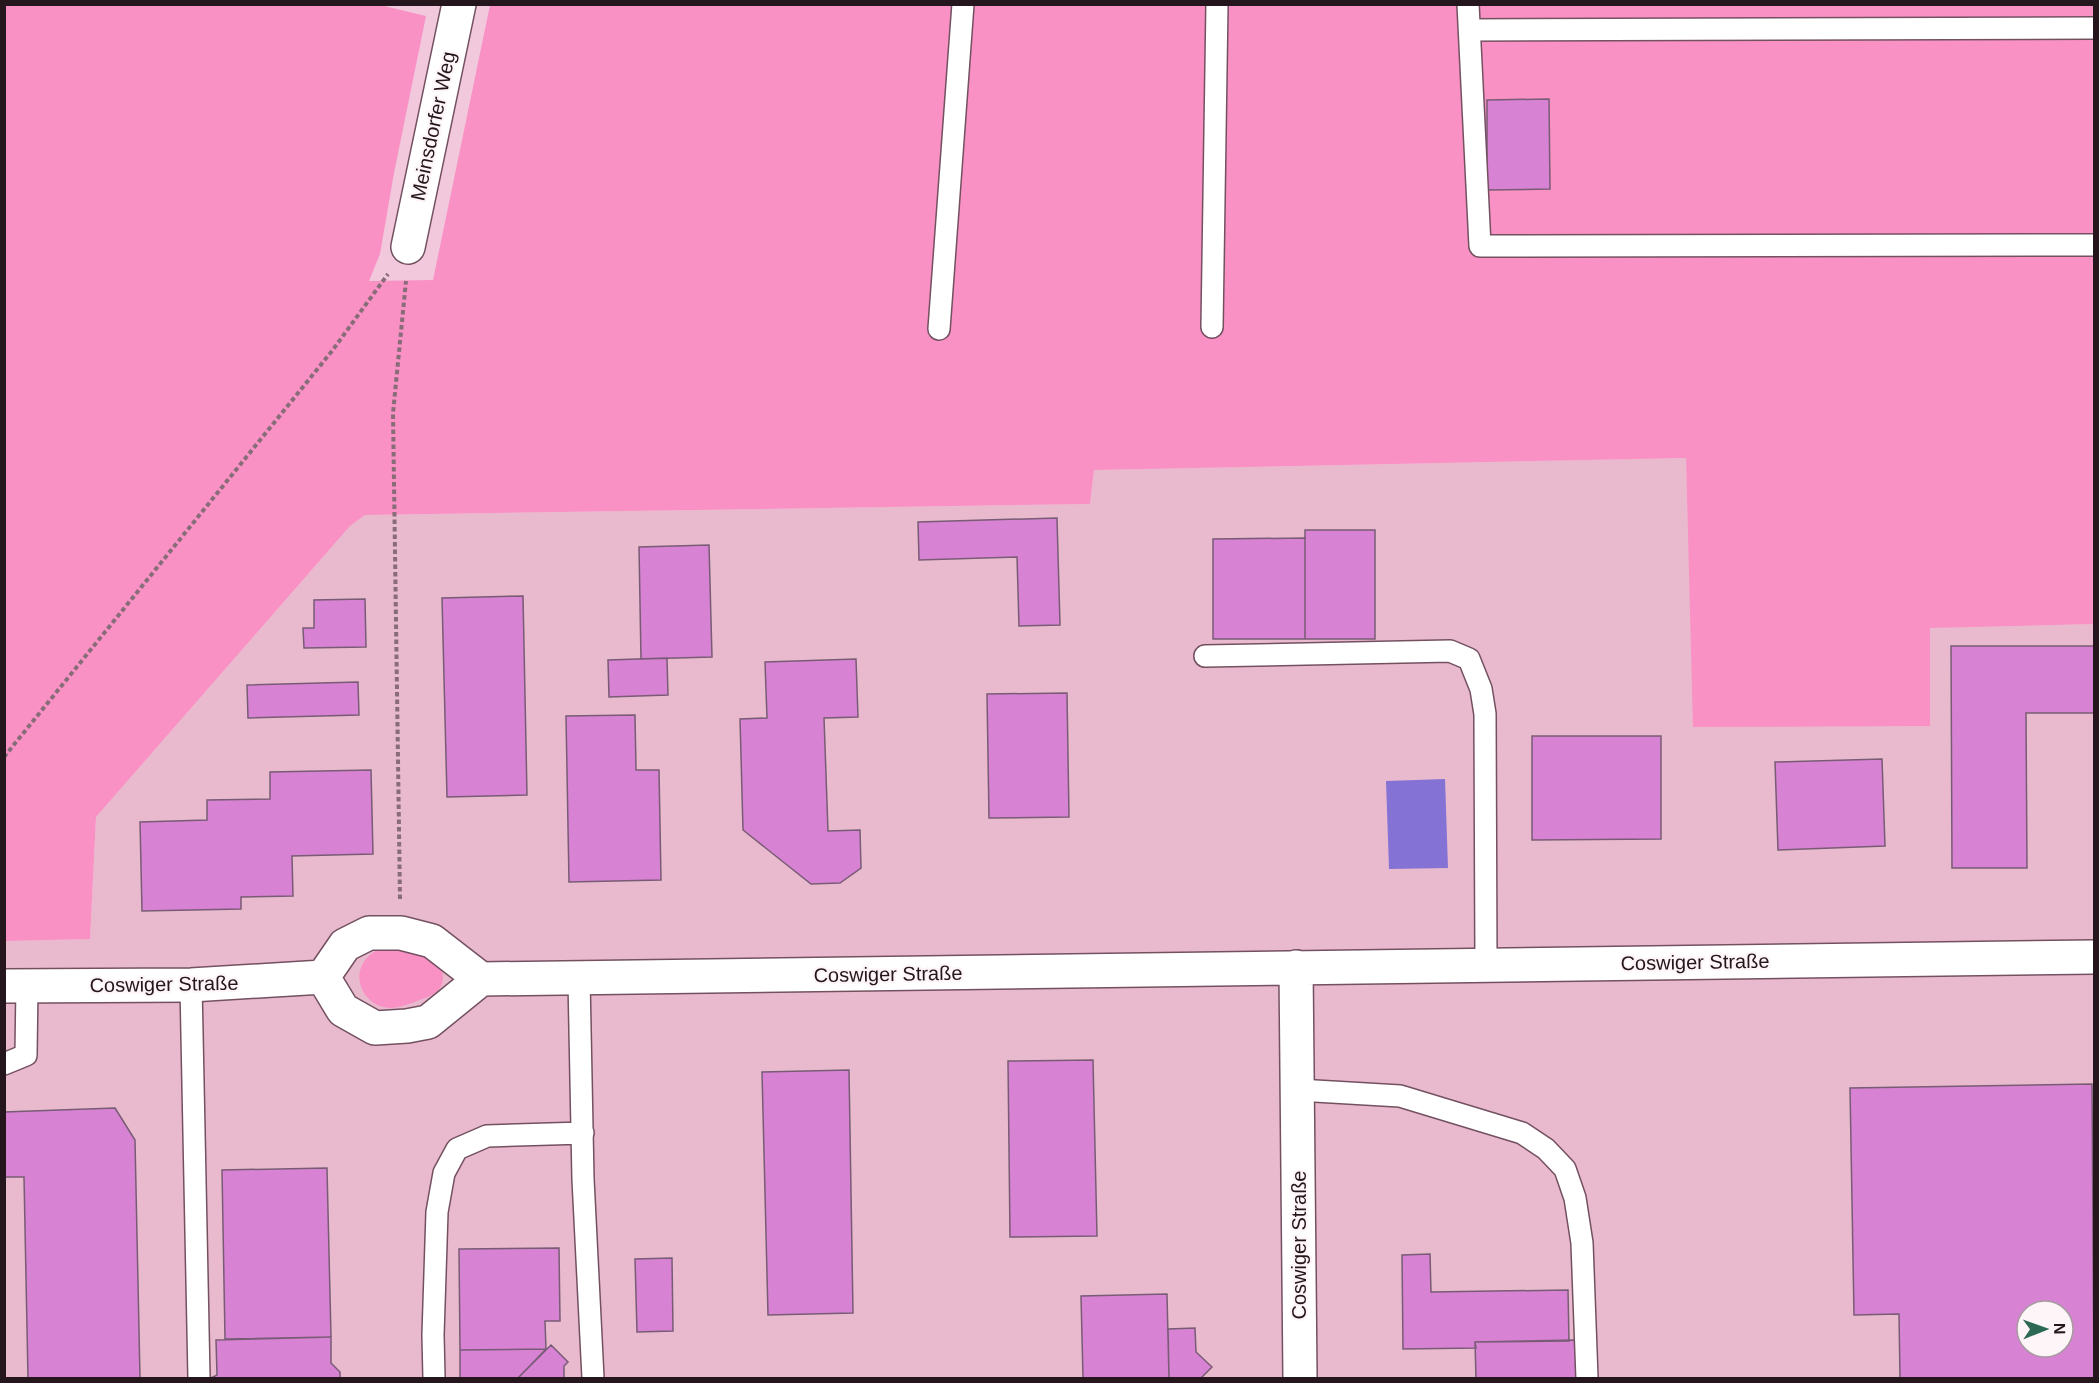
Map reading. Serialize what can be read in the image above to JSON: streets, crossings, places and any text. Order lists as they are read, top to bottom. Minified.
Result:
{"streets":{"street":["Meinsdorfer Weg","Coswiger Straße"]},"north":"right"}
